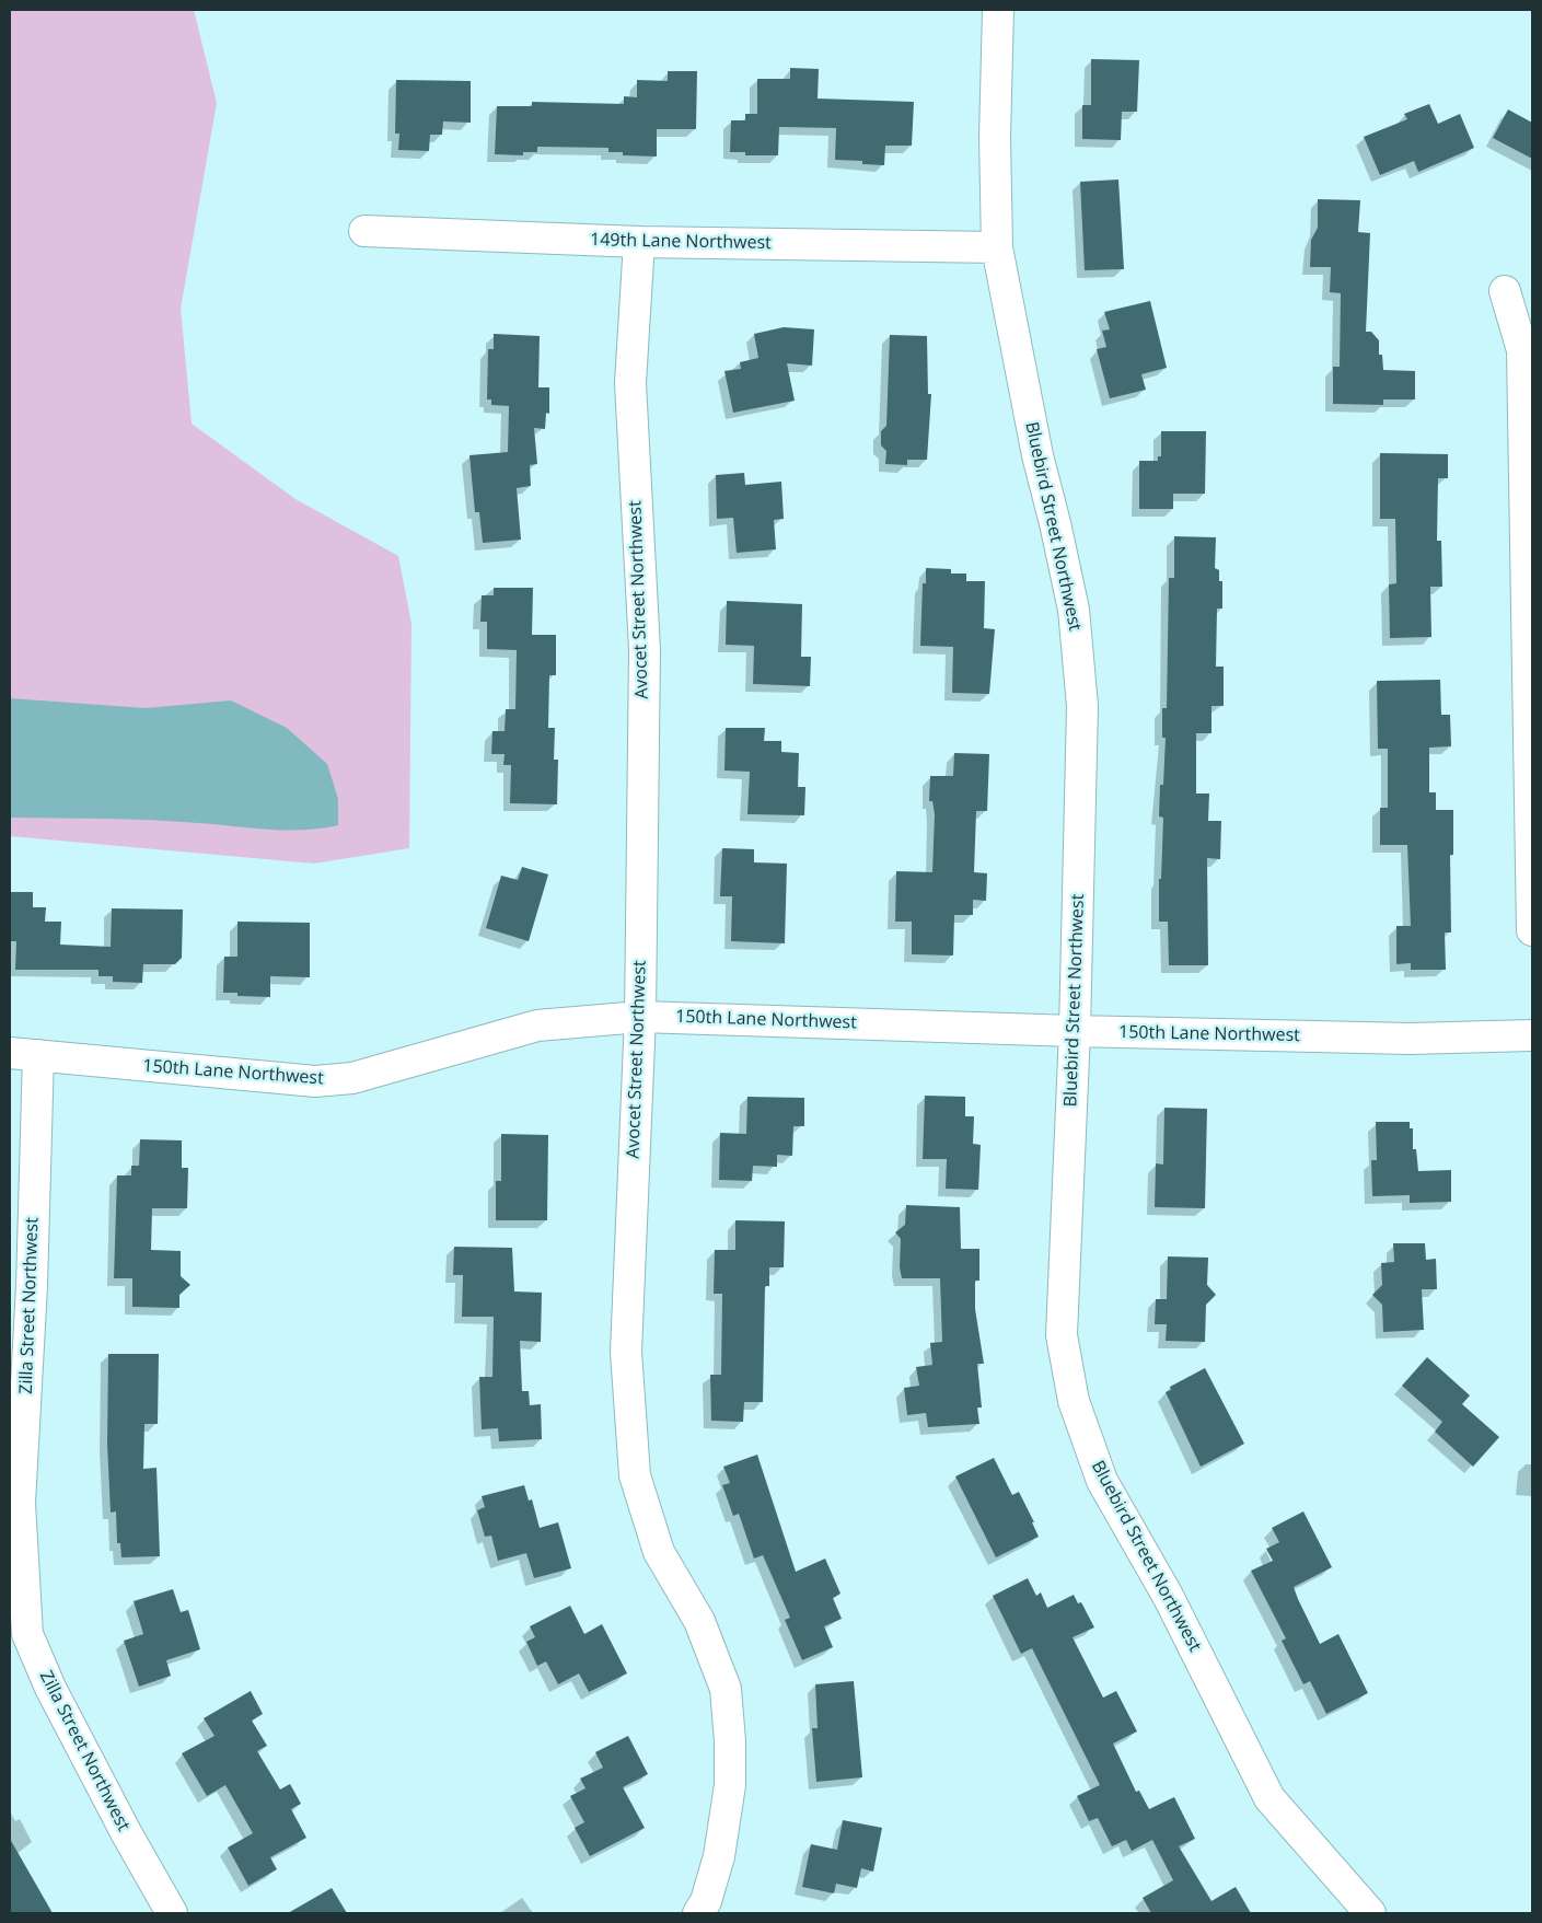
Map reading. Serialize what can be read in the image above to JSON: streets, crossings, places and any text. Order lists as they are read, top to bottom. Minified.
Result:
{"streets":{"street":["149th Lane Northwest","Bluebird Street Northwest","Avocet Street Northwest","150th Lane Northwest","Zilla Street Northwest"]},"crossings":[["149th Lane Northwest","Bluebird Street Northwest"],["149th Lane Northwest","Avocet Street Northwest"],["Bluebird Street Northwest","150th Lane Northwest"],["Avocet Street Northwest","150th Lane Northwest"],["150th Lane Northwest","Zilla Street Northwest"]]}
